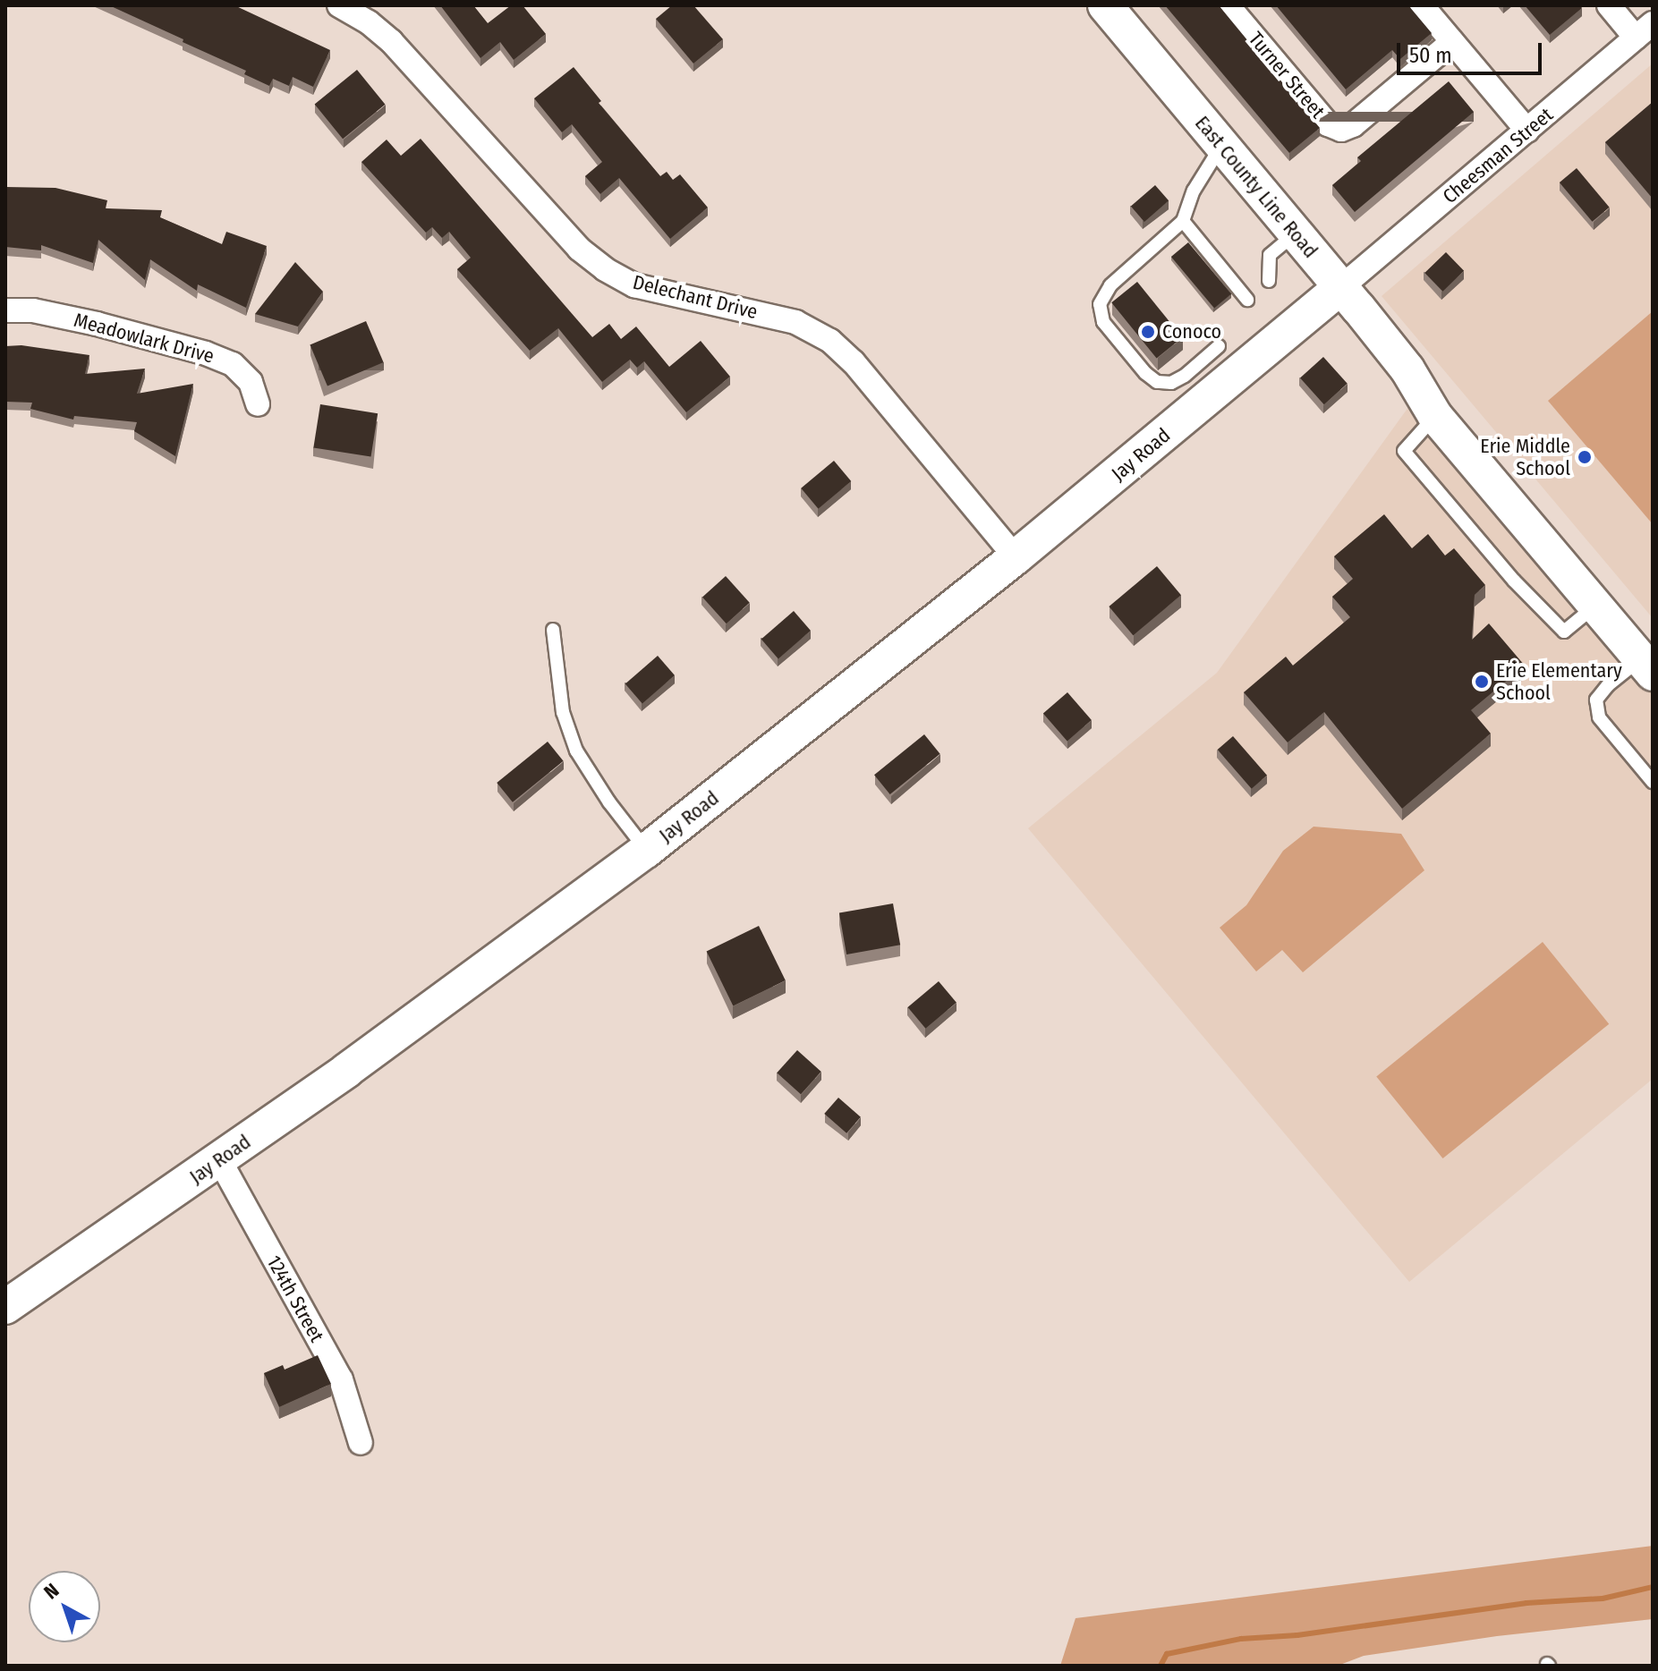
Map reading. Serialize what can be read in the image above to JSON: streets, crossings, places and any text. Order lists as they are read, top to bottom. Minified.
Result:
{"streets":{"street":["Turner Street","Cheesman Street","East County Line Road","Delechant Drive","Meadowlark Drive","Jay Road","124th Street"]},"crossings":[["Cheesman Street","East County Line Road"],["Cheesman Street","Jay Road"],["East County Line Road","Jay Road"],["Delechant Drive","Jay Road"],["Jay Road","124th Street"]],"places":["Conoco","Erie Middle School","Erie Elementary School"],"scale_bar":"50 m","north":"top left"}
